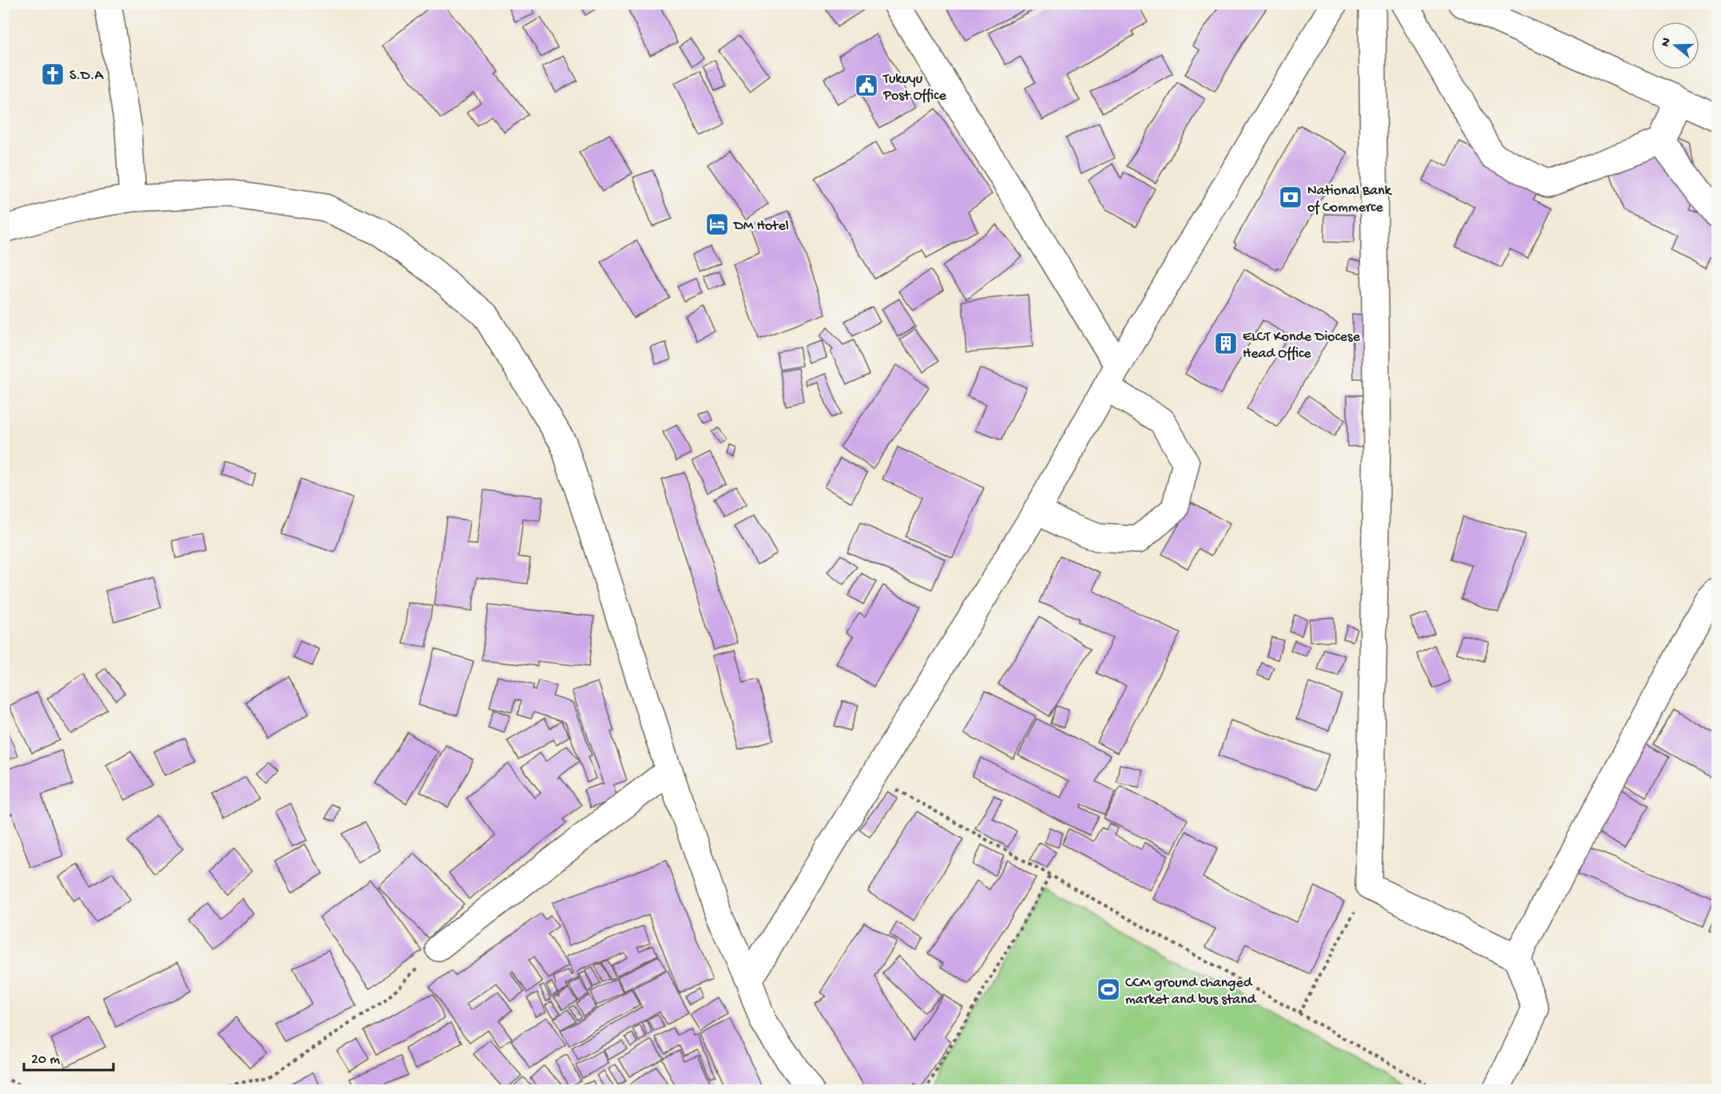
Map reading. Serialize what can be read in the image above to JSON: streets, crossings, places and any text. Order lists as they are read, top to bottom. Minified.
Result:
{"places":{"church":["S.D.A"],"public building":["Tukuyu Post Office"],"bank":["National Bank of Commerce"],"hotel":["DM Hotel"],"building":["ELCT Konde Diocese Head Office"],"sports":["CCM ground changed market and bus stand"]},"scale_bar":"20 m","north":"left"}
